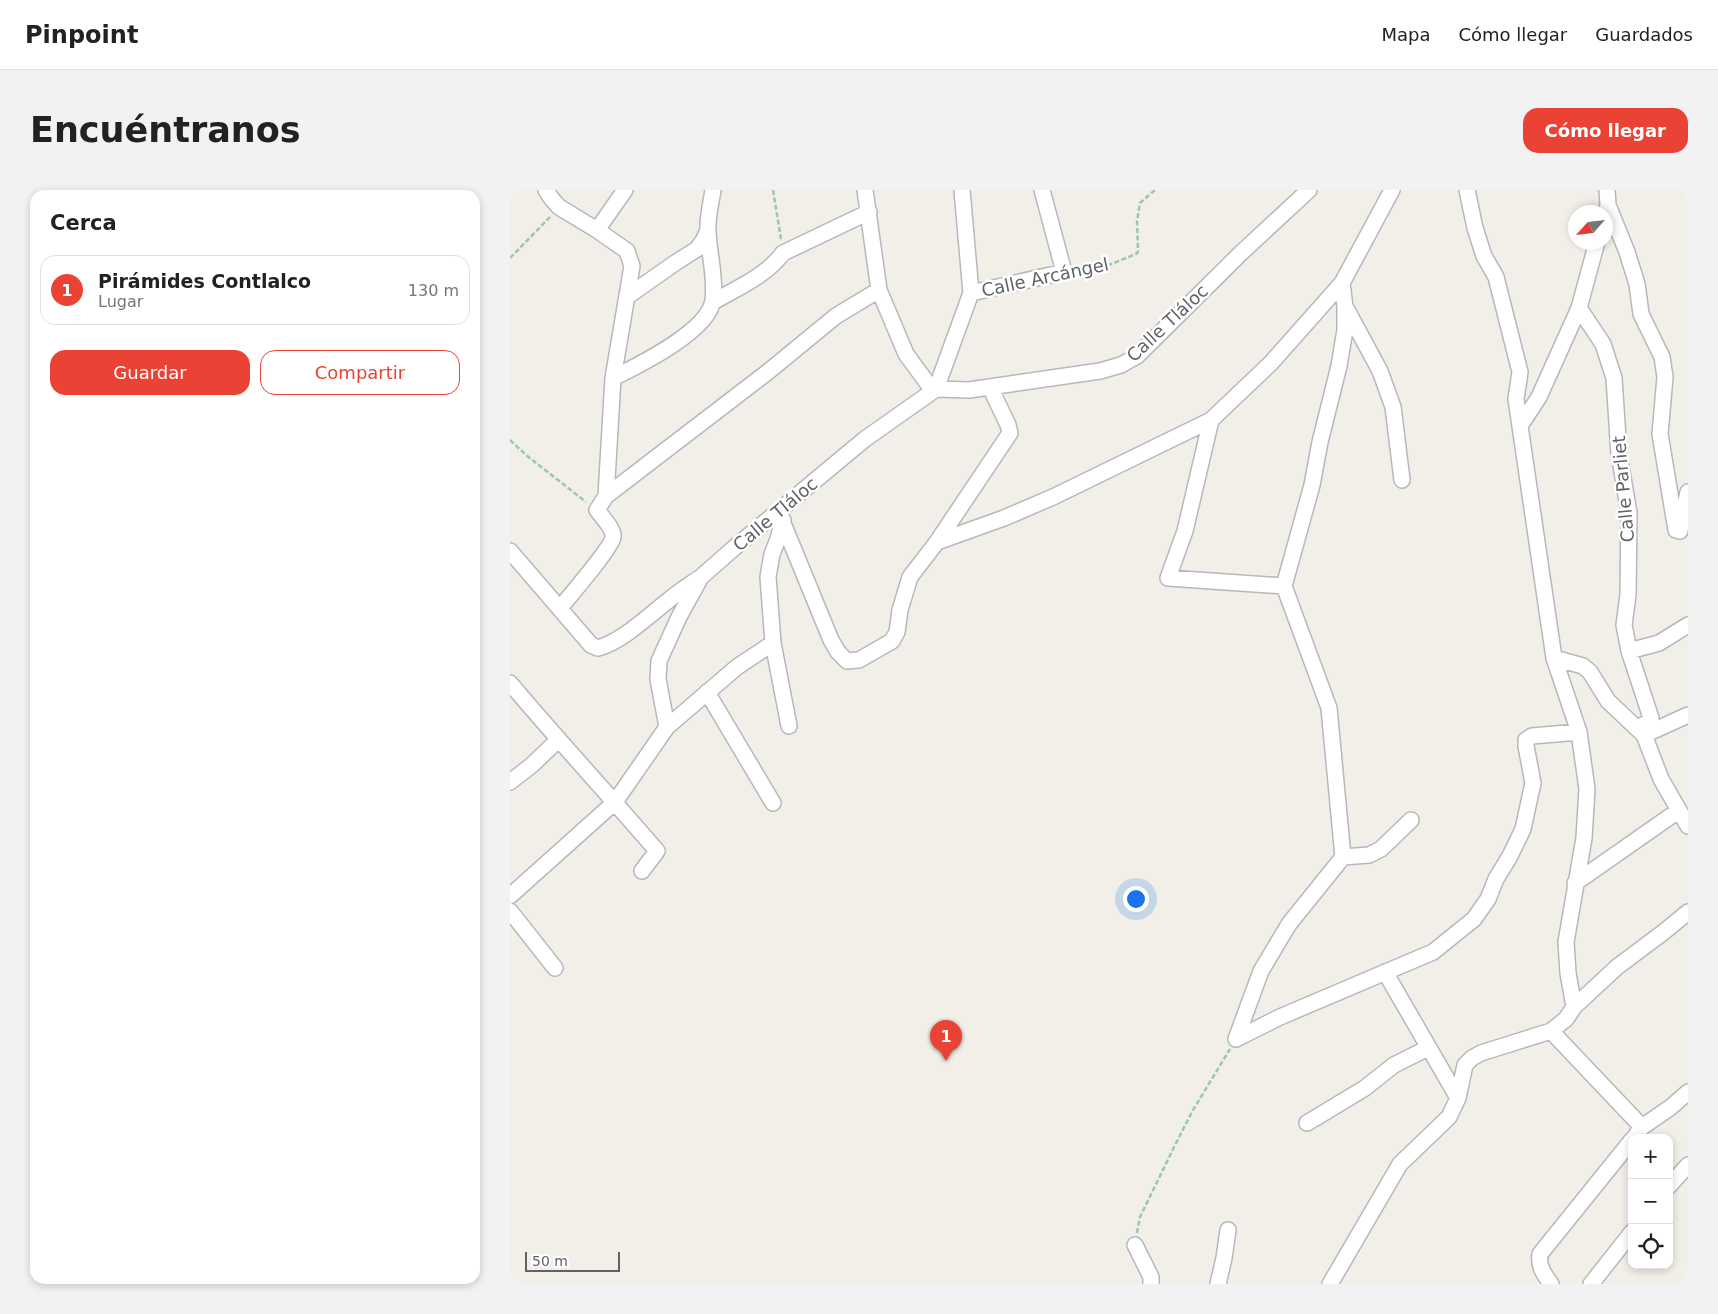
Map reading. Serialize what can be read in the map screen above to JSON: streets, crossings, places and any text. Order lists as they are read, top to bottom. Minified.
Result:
{"streets":{"street":["Calle Arcángel","Calle Tláloc","Calle Parliet"]},"scale_bar":"50 m","north":"bottom left","page":{"header":"Pinpoint","nav":["Mapa","Cómo llegar","Guardados"],"buttons":["Cómo llegar",["Guardar","Compartir"]],"title":"Encuéntranos","heading":"Cerca","list":[{"mark":"1","name":"Pirámides Contlalco","note":"Lugar","value":"130 m"}],"pins":"1","map_buttons":["+","−"],"scale":"50 m"}}
